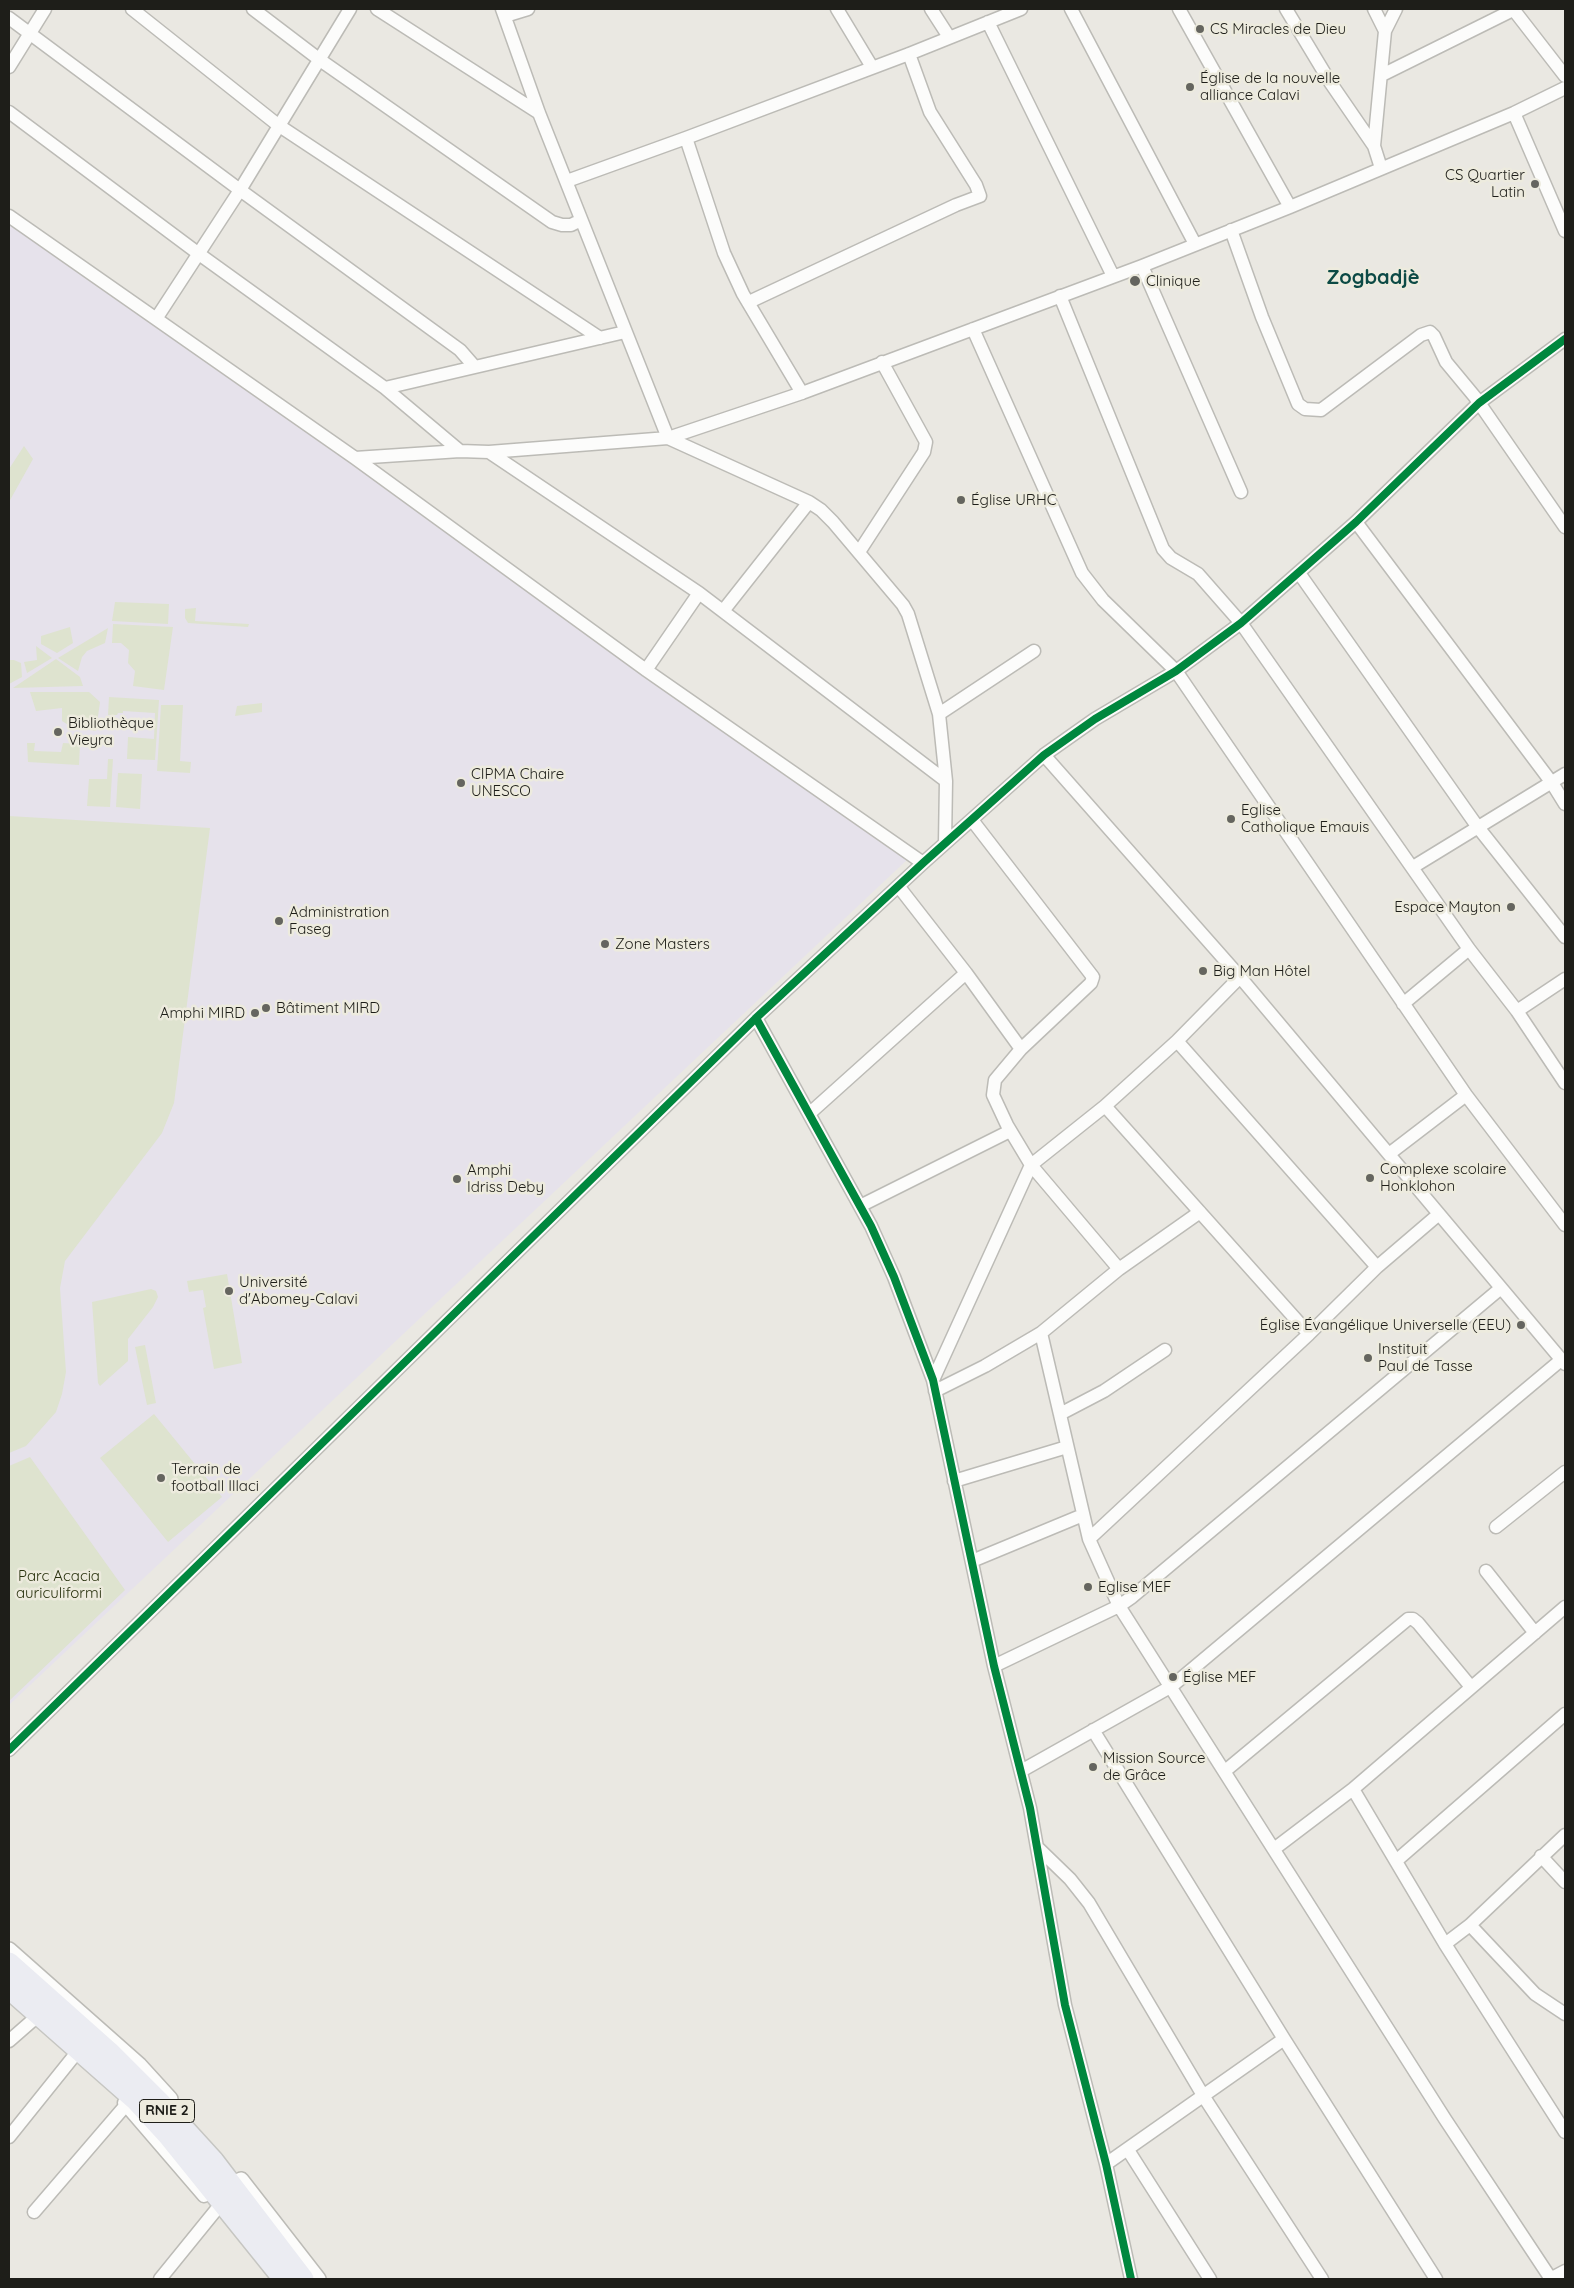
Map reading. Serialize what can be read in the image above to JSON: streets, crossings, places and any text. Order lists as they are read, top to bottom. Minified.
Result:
{"streets":{"highway":["RNIE 2"]},"districts":["Zogbadjè"],"parks":["Parc Acacia auriculiformi"],"places":["CS Miracles de Dieu","Église de la nouvelle alliance Calavi","CS Quartier Latin","Clinique","Église URHC","Bibliothèque Vieyra","CIPMA Chaire UNESCO","Eglise Catholique Emauis","Espace Mayton","Administration Faseg","Zone Masters","Big Man Hôtel","Bâtiment MIRD","Amphi MIRD","Complexe scolaire Honklohon","Amphi Idriss Deby","Université d'Abomey-Calavi","Église Évangélique Universelle (EEU)","Instituit Paul de Tasse","Terrain de football Illaci","Eglise MEF","Église MEF","Mission Source de Grâce"]}
